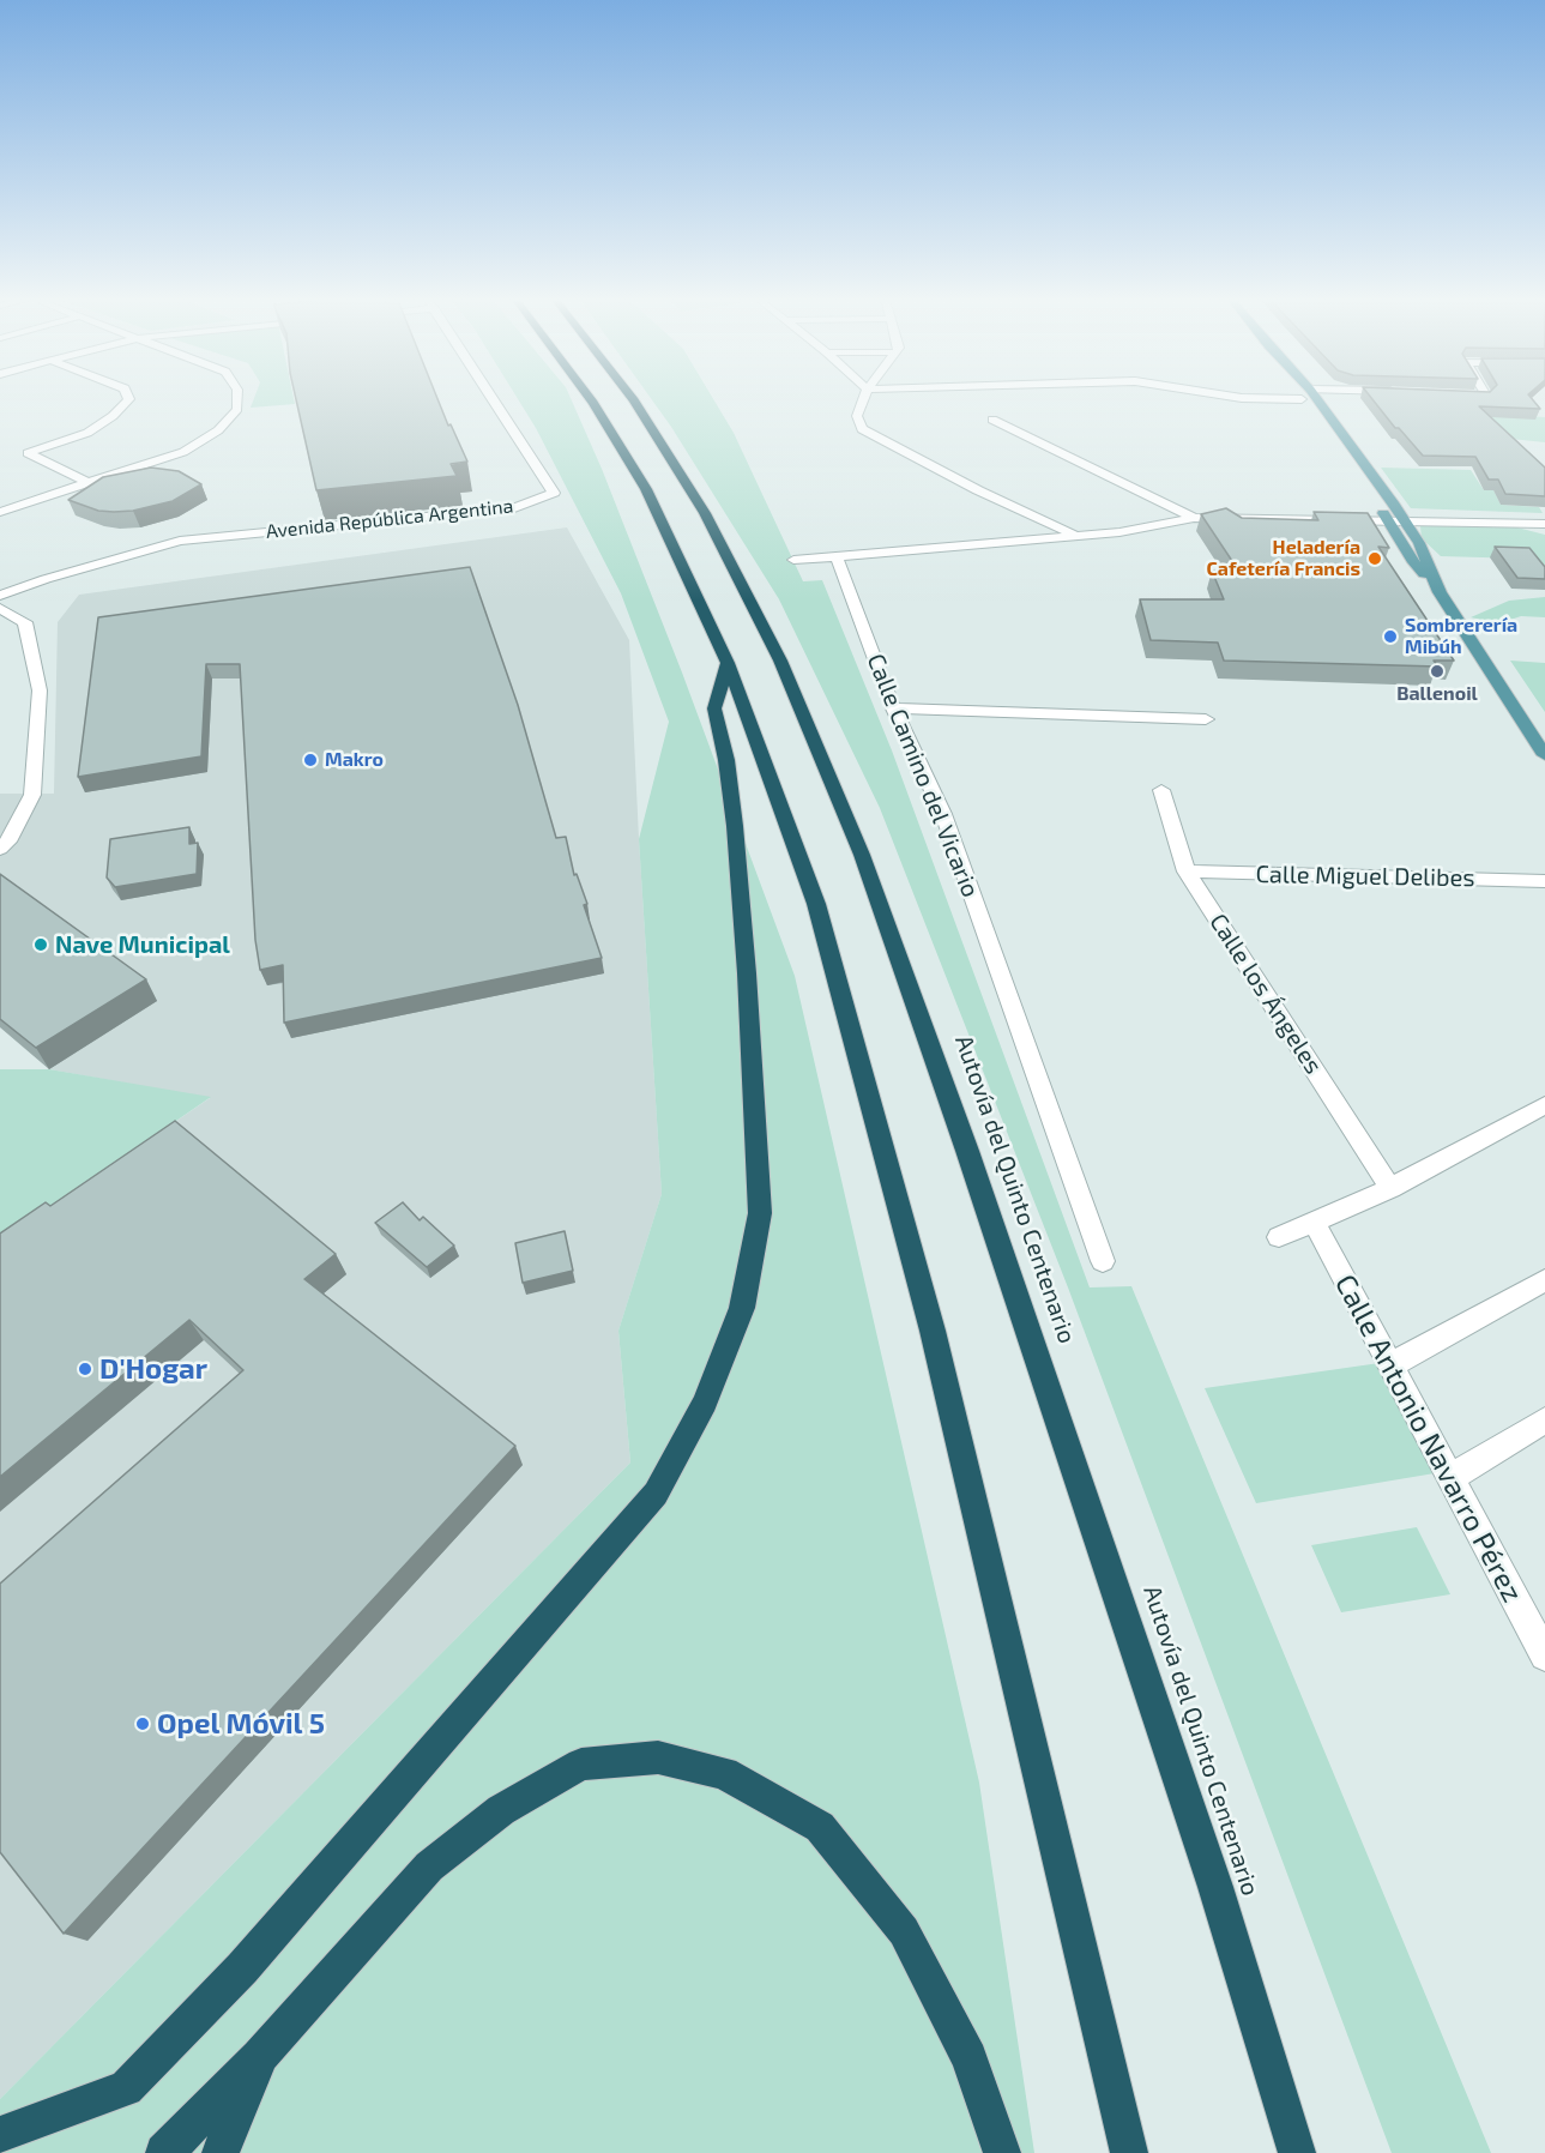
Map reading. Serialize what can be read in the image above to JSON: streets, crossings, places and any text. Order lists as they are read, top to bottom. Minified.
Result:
{"streets":{"highway":["Autovía del Quinto Centenario"],"street":["Avenida República Argentina","Calle Camino del Vicario","Calle Miguel Delibes","Calle los Ángeles","Calle Antonio Navarro Pérez"]},"crossings":[["Calle Miguel Delibes","Calle los Ángeles"]],"places":["Heladería Cafetería Francis","Sombrerería Mibúh","Ballenoil","Makro","Nave Municipal","D'Hogar","Opel Móvil 5"]}
